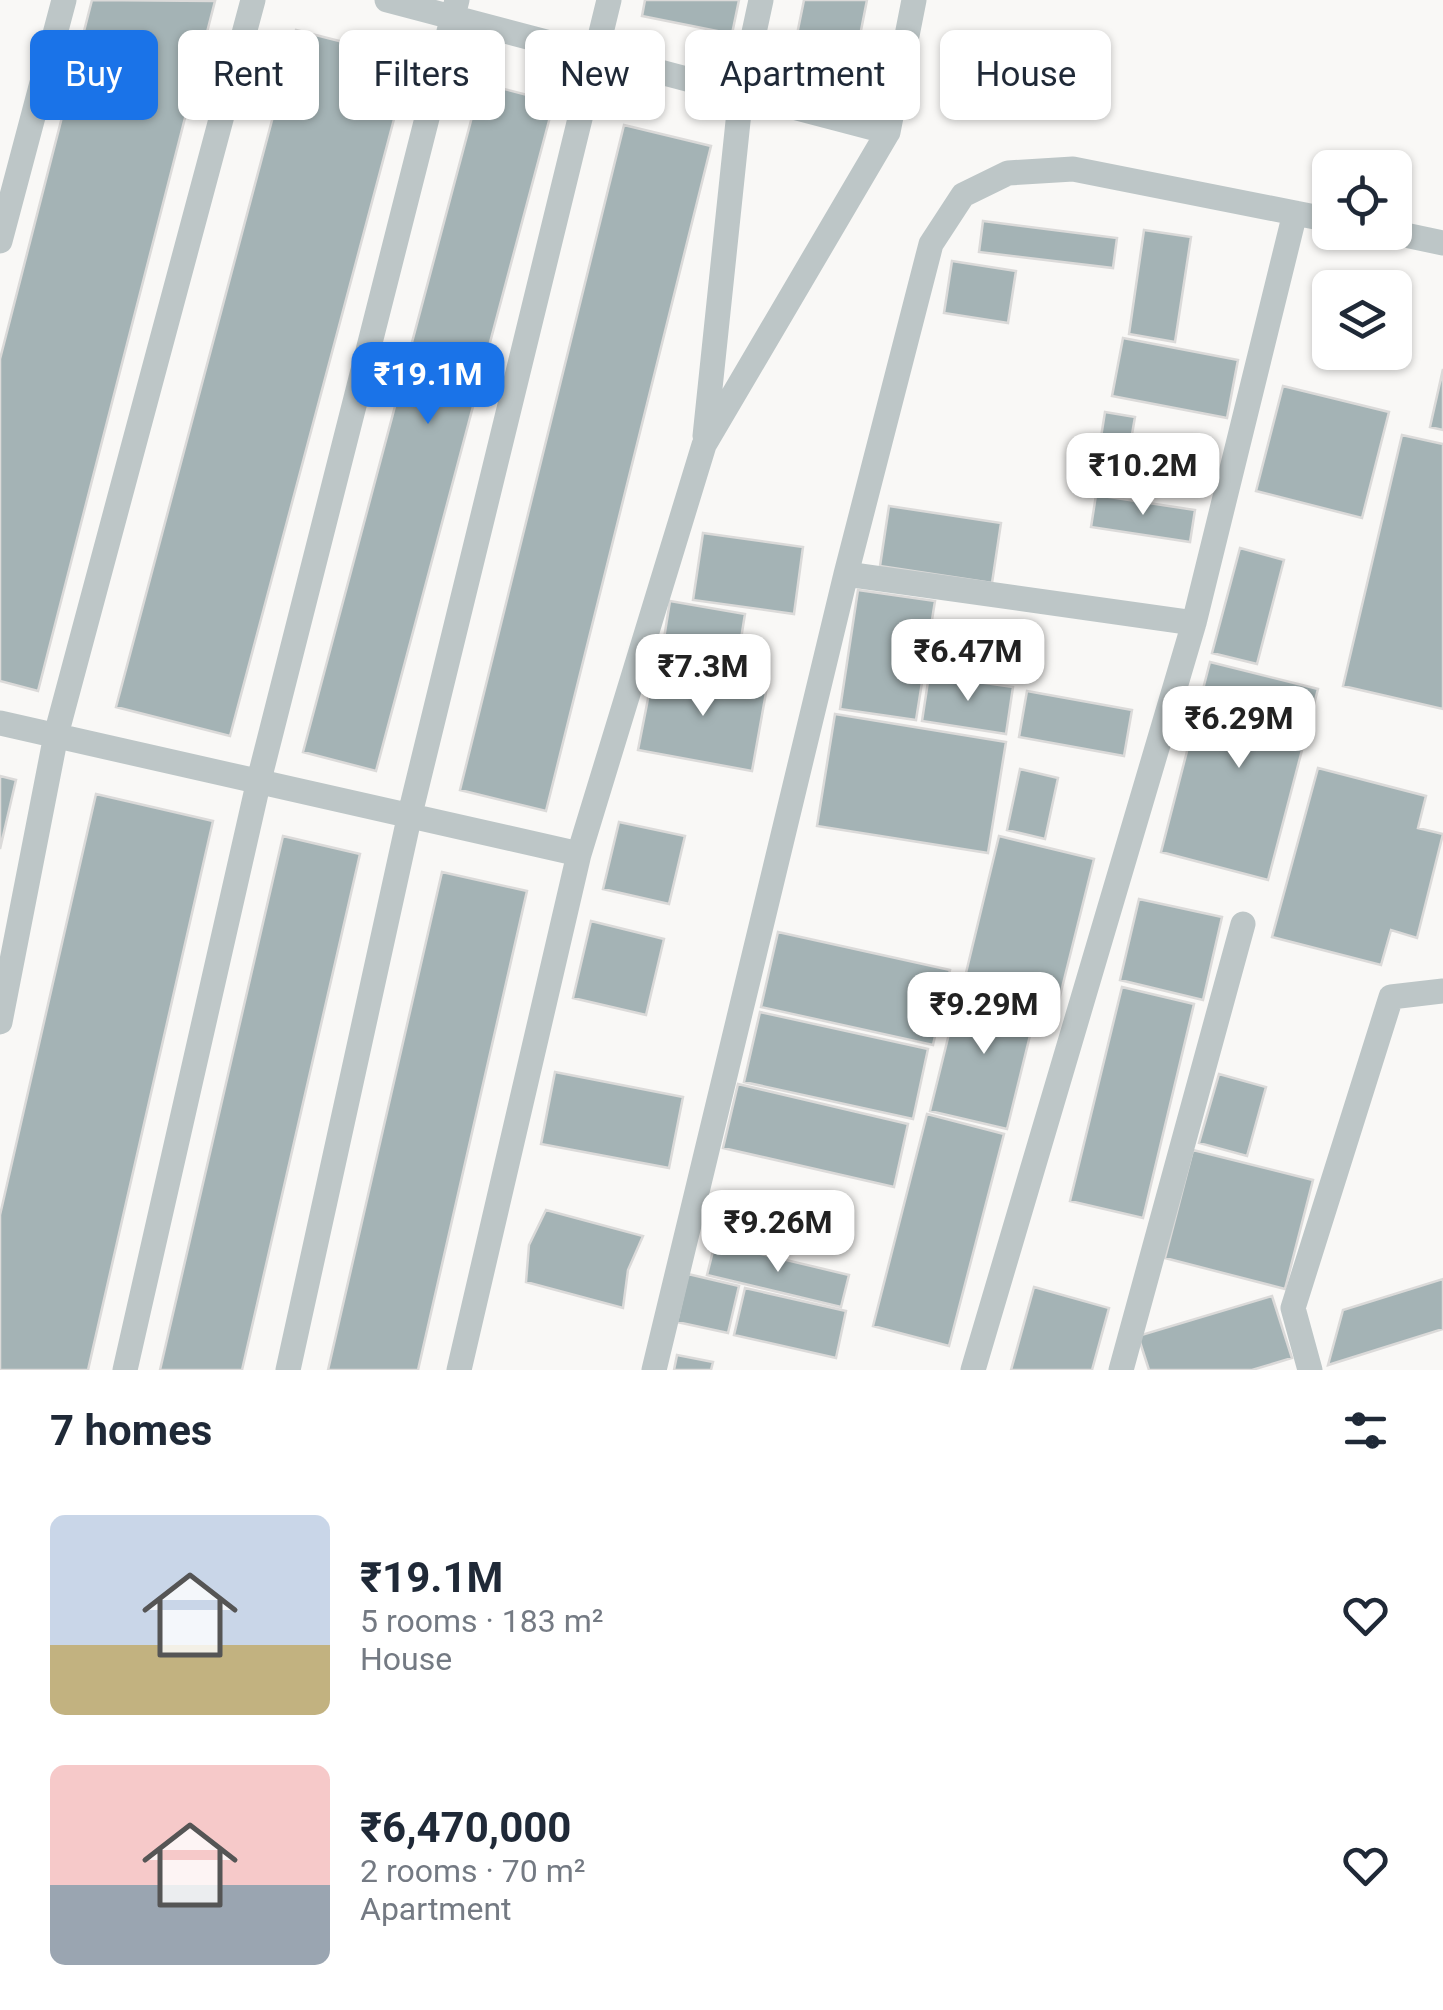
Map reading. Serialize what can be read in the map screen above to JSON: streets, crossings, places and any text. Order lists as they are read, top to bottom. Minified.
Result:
{"page":{"chip":["Buy","Rent","Filters","New","Apartment","House"],"price":["₹19.1M","₹10.2M","₹6.47M","₹7.3M","₹6.29M","₹9.29M","₹9.26M"],"heading":"7 homes","list":[{"name":"₹19.1M","note":"5 rooms · 183 m² · House"},{"name":"₹6,470,000","note":"2 rooms · 70 m² · Apartment"}]}}
